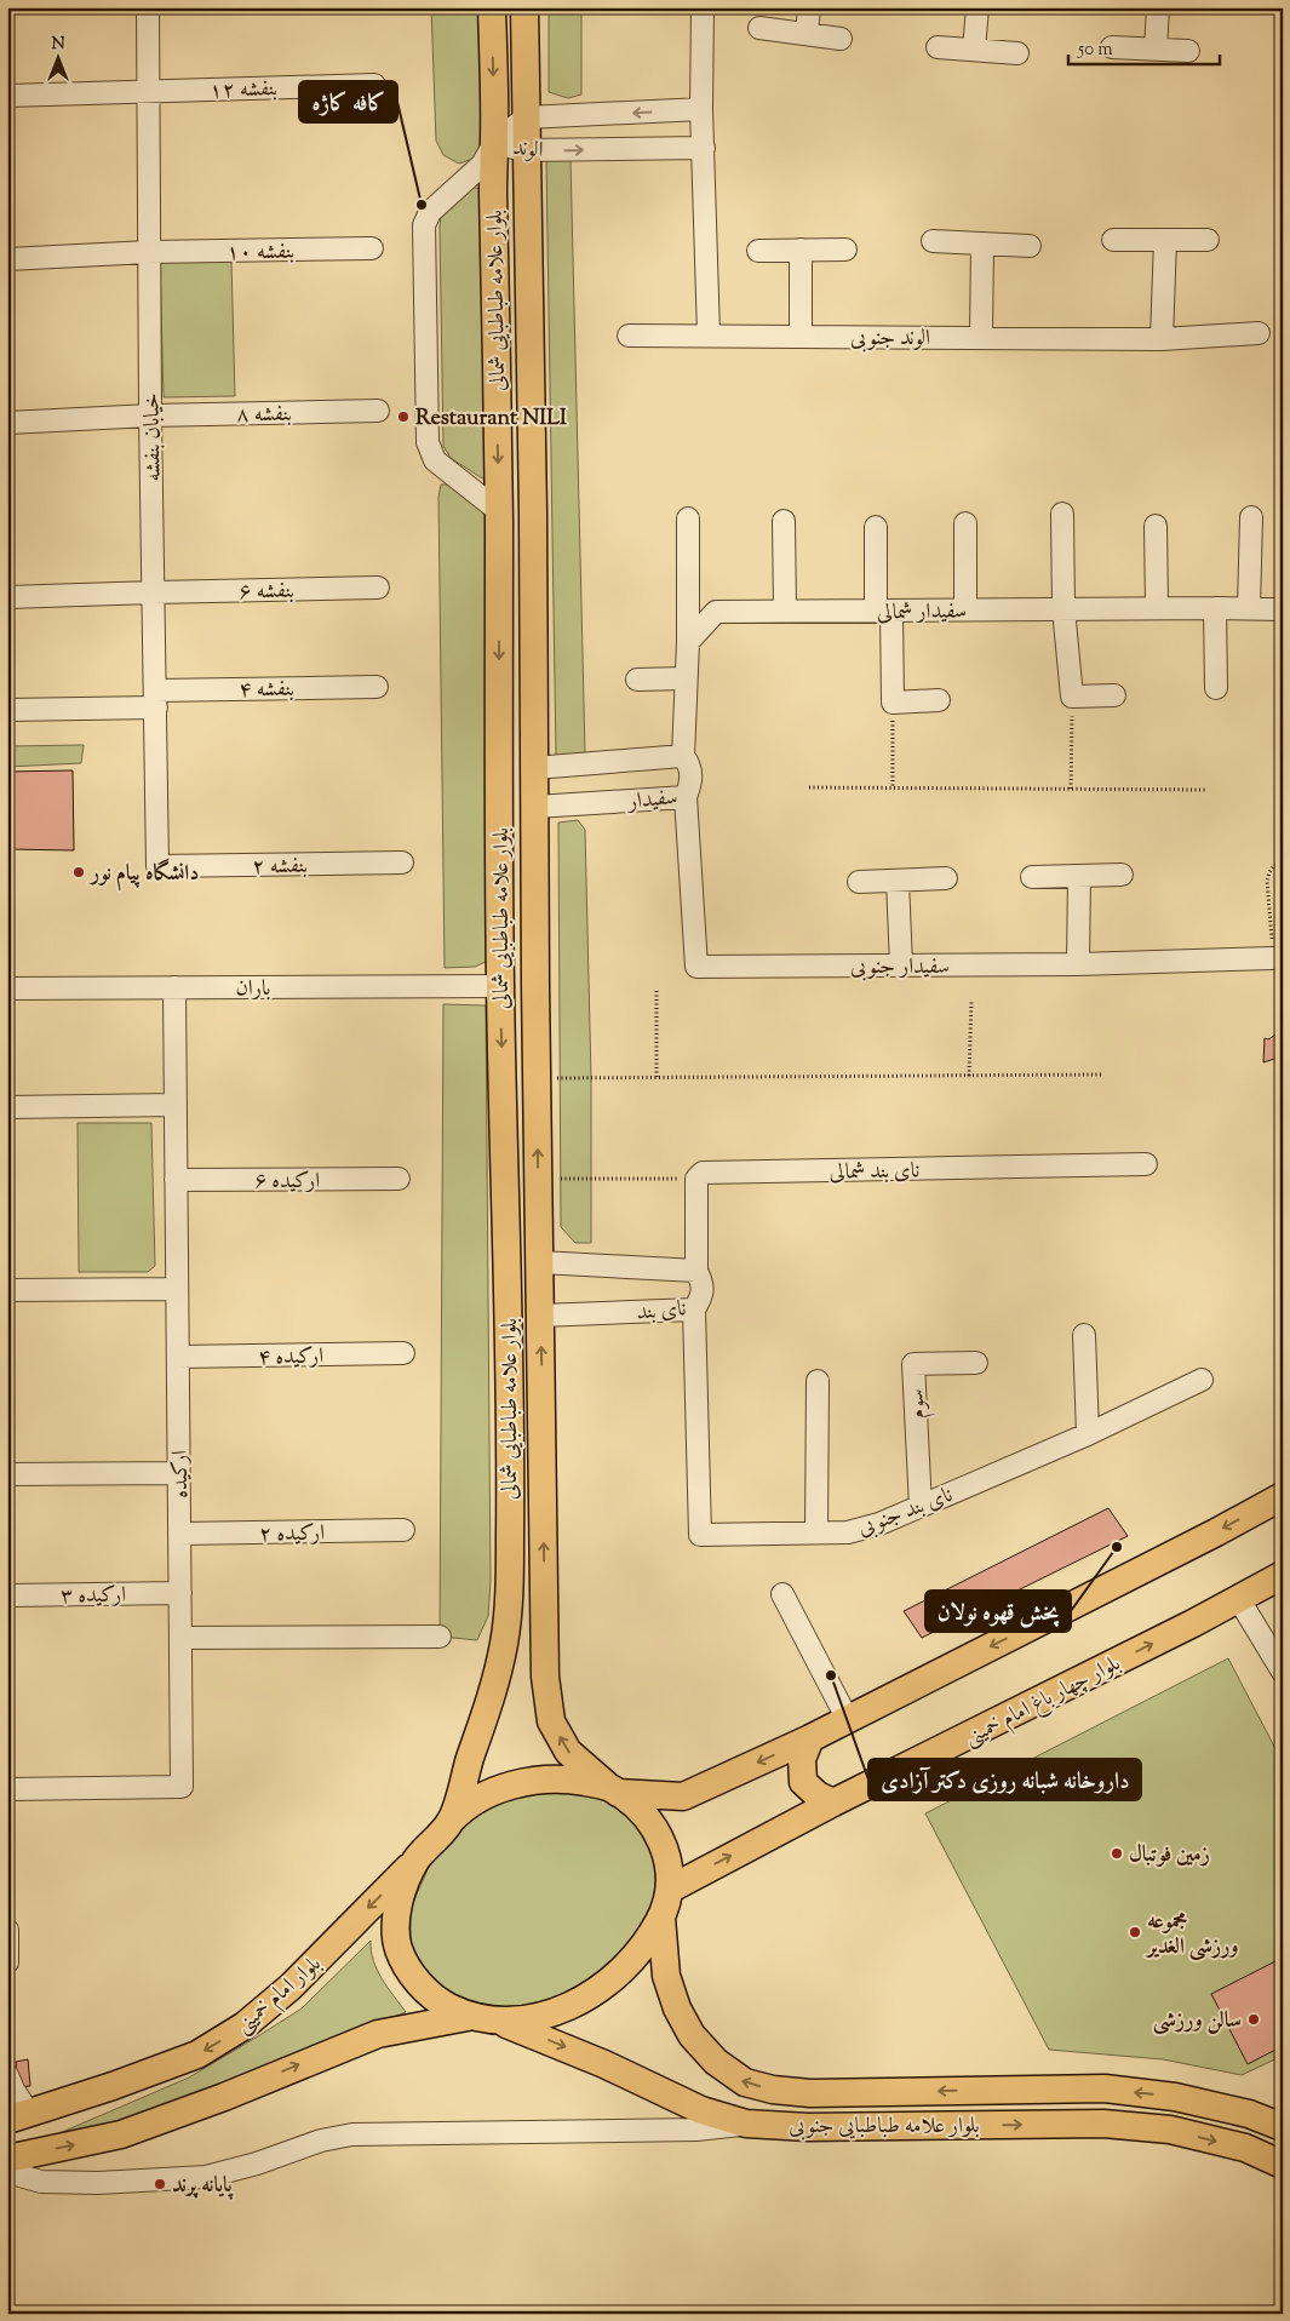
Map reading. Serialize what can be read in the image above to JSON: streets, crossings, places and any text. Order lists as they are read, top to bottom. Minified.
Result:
{"streets":{"main road":["بلوار علامه طباطبایی شمالی","بلوار چهار باغ امام خمینی","بلوار امام خمینی","بلوار علامه طباطبایی جنوبی"],"street":["بنفشه ۱۲","الوند","بنفشه ۱۰","الوند جنوبی","بنفشه ۸","خیابان بنفشه","بنفشه ۶","سفیدار شمالی","بنفشه ۴","سفیدار","بنفشه ۲","سفیدار جنوبی","باران","نای بند شمالی","ارکیده ۶","نای بند","ارکیده ۴","سوم","ارکیده","نای بند جنوبی","ارکیده ۲","ارکیده ۳"]},"crossings":[["بنفشه ۱۲","خیابان بنفشه"],["الوند","بلوار علامه طباطبایی شمالی"],["بنفشه ۱۰","خیابان بنفشه"],["بلوار علامه طباطبایی شمالی","سفیدار"],["بلوار علامه طباطبایی شمالی","باران"],["بلوار علامه طباطبایی شمالی","نای بند"],["بلوار علامه طباطبایی شمالی","بلوار چهار باغ امام خمینی"],["بنفشه ۸","خیابان بنفشه"],["خیابان بنفشه","بنفشه ۶"],["خیابان بنفشه","بنفشه ۴"],["خیابان بنفشه","بنفشه ۲"],["سفیدار","سفیدار جنوبی"],["باران","ارکیده"],["ارکیده ۶","ارکیده"],["نای بند","نای بند جنوبی"],["ارکیده ۴","ارکیده"],["سوم","نای بند جنوبی"],["ارکیده","ارکیده ۲"],["ارکیده","ارکیده ۳"]],"places":["کافه کاژه","Restaurant NILI","دانشگاه پیام نور","پخش قهوه نولان","داروخانه شبانه روزی دکتر آزادی","زمین فوتبال","مجموعه ورزشی الغدیر","سالن ورزشی","پایانه پرند"],"scale_bar":"50 m","north":"top"}
